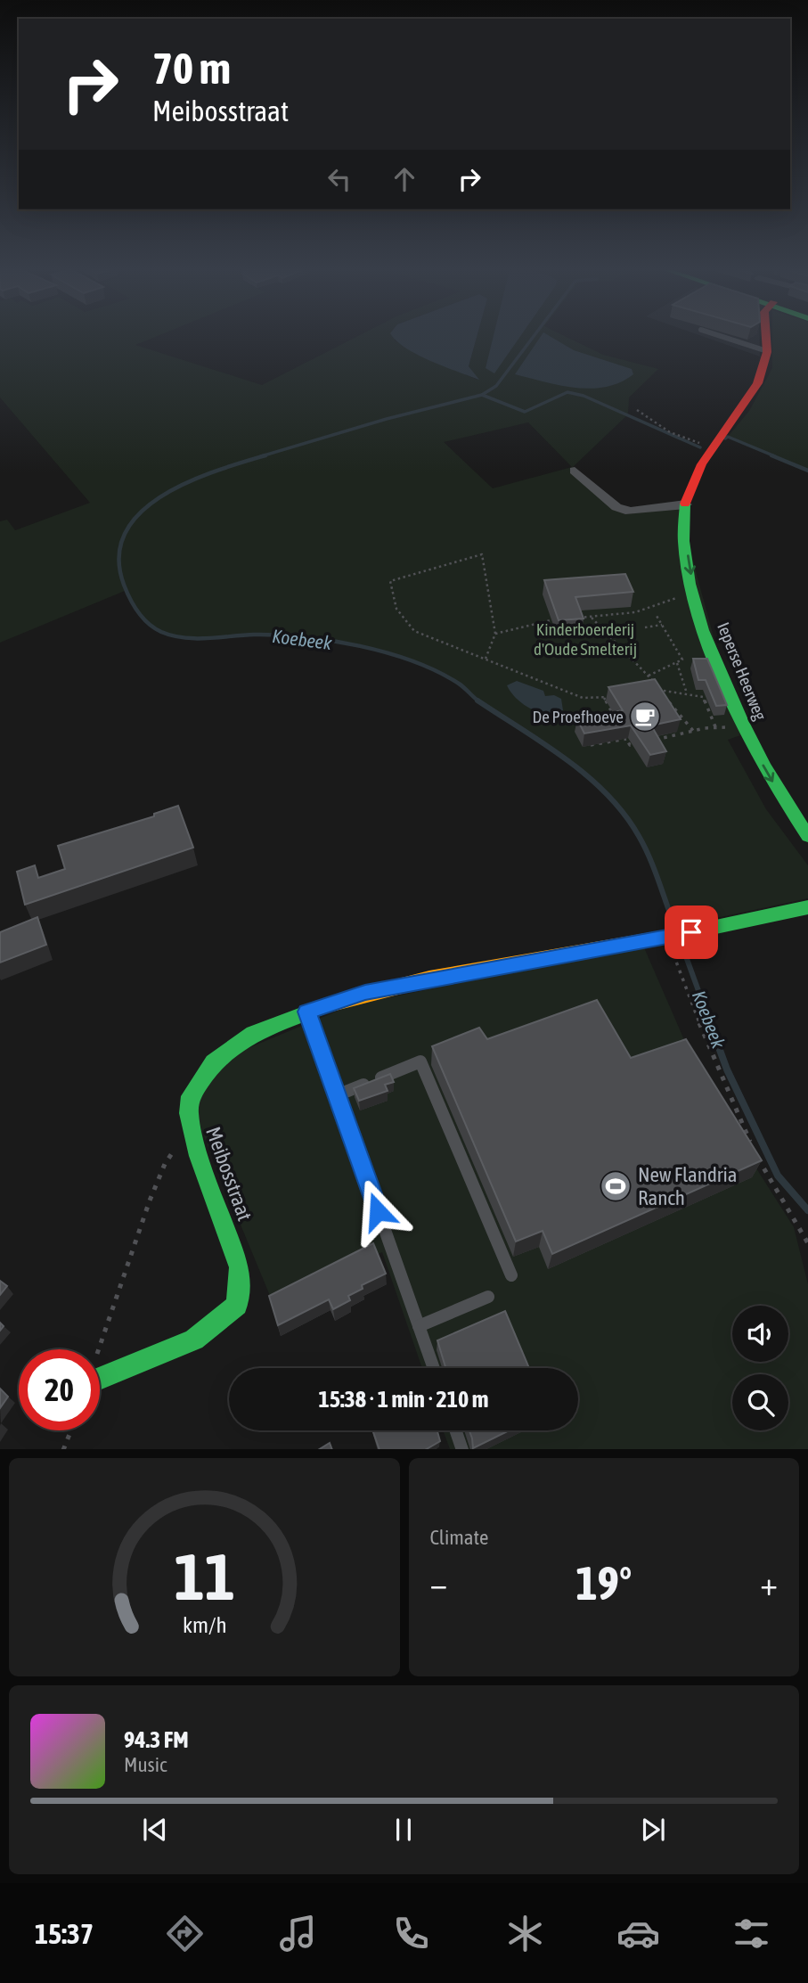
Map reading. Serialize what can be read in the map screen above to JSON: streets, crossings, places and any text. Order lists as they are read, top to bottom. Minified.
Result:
{"streets":{"street":["Ieperse Heerweg","Meibosstraat"]},"one_way":["Ieperse Heerweg"],"water":["Koebeek"],"parks":["Kinderboerderij d'Oude Smelterij"],"places":{"cafe":["De Proefhoeve"],"sports":["New Flandria Ranch"]},"page":{"turn":["70 m","Meibosstraat"],"limit":"20","trip":"15:38 · 1 min · 210 m","tile":"Climate","heat":["−","19°","+"],"song":["94.3 FM","Music"],"tabs":"15:37","gauge":["11","km/h"]}}
